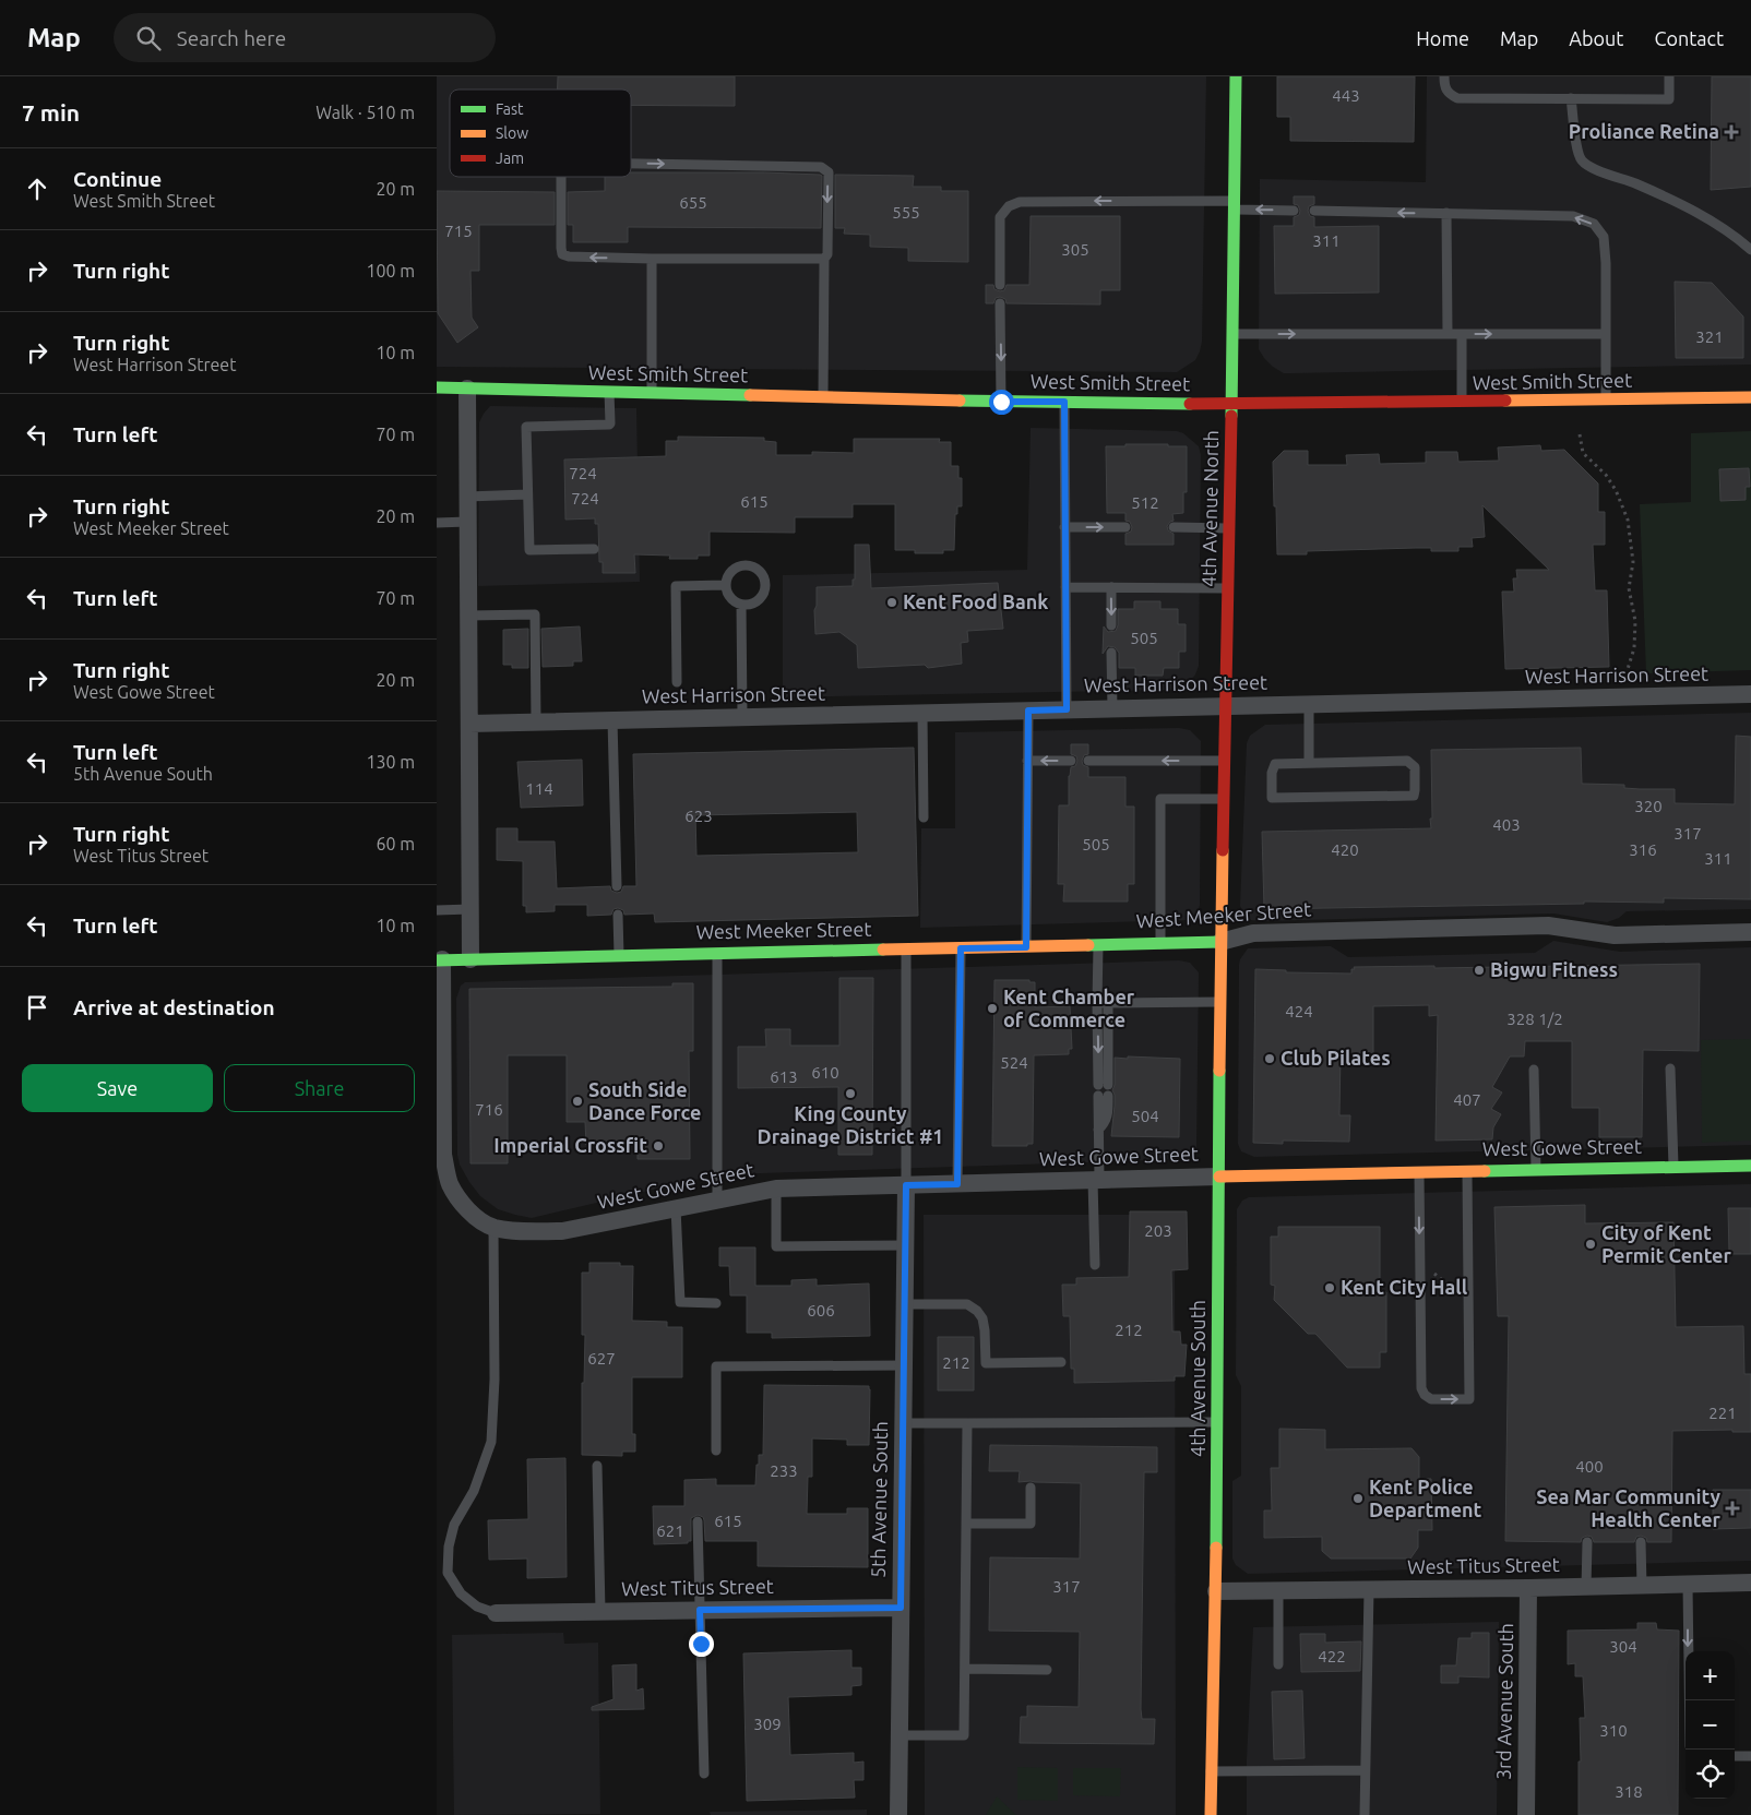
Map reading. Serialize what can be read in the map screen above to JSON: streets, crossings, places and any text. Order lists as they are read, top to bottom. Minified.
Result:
{"streets":{"street":["West Smith Street","4th Avenue North","West Harrison Street","West Meeker Street","West Gowe Street","4th Avenue South","5th Avenue South","West Titus Street","3rd Avenue South"]},"crossings":[["West Smith Street","4th Avenue North"],["4th Avenue North","West Harrison Street"],["4th Avenue North","West Meeker Street"],["4th Avenue North","4th Avenue South"],["West Meeker Street","4th Avenue South"],["West Gowe Street","4th Avenue South"],["West Gowe Street","5th Avenue South"],["4th Avenue South","West Titus Street"],["5th Avenue South","West Titus Street"],["West Titus Street","3rd Avenue South"]],"places":{"health":["Proliance Retina","Sea Mar Community Health Center"],"other":["Kent Food Bank","Bigwu Fitness","Kent Chamber of Commerce","Club Pilates","King County Drainage District #1","South Side Dance Force","Imperial Crossfit","City of Kent Permit Center","Kent City Hall","Kent Police Department"]},"house_numbers":["443","655","555","715","311","305","321","724","724","615","512","505","114","320","623","403","317","505","420","316","311","424","328 1/2","524","610","613","407","716","504","203","606","212","627","212","221","400","233","615","621","317","304","422","309","310","318"],"legend":["Fast","Slow","Jam"],"page":{"header":"Map","search":"Search here","nav":["Home","Map","About","Contact"],"heading":["7 min","Walk · 510 m"],"list":[["Continue","West Smith Street","20 m"],["Turn right","100 m"],["Turn right","West Harrison Street","10 m"],["Turn left","70 m"],["Turn right","West Meeker Street","20 m"],["Turn left","70 m"],["Turn right","West Gowe Street","20 m"],["Turn left","5th Avenue South","130 m"],["Turn right","West Titus Street","60 m"],["Turn left","10 m"],"Arrive at destination"],"buttons":["Save","Share"],"map_buttons":["+","−"]}}
